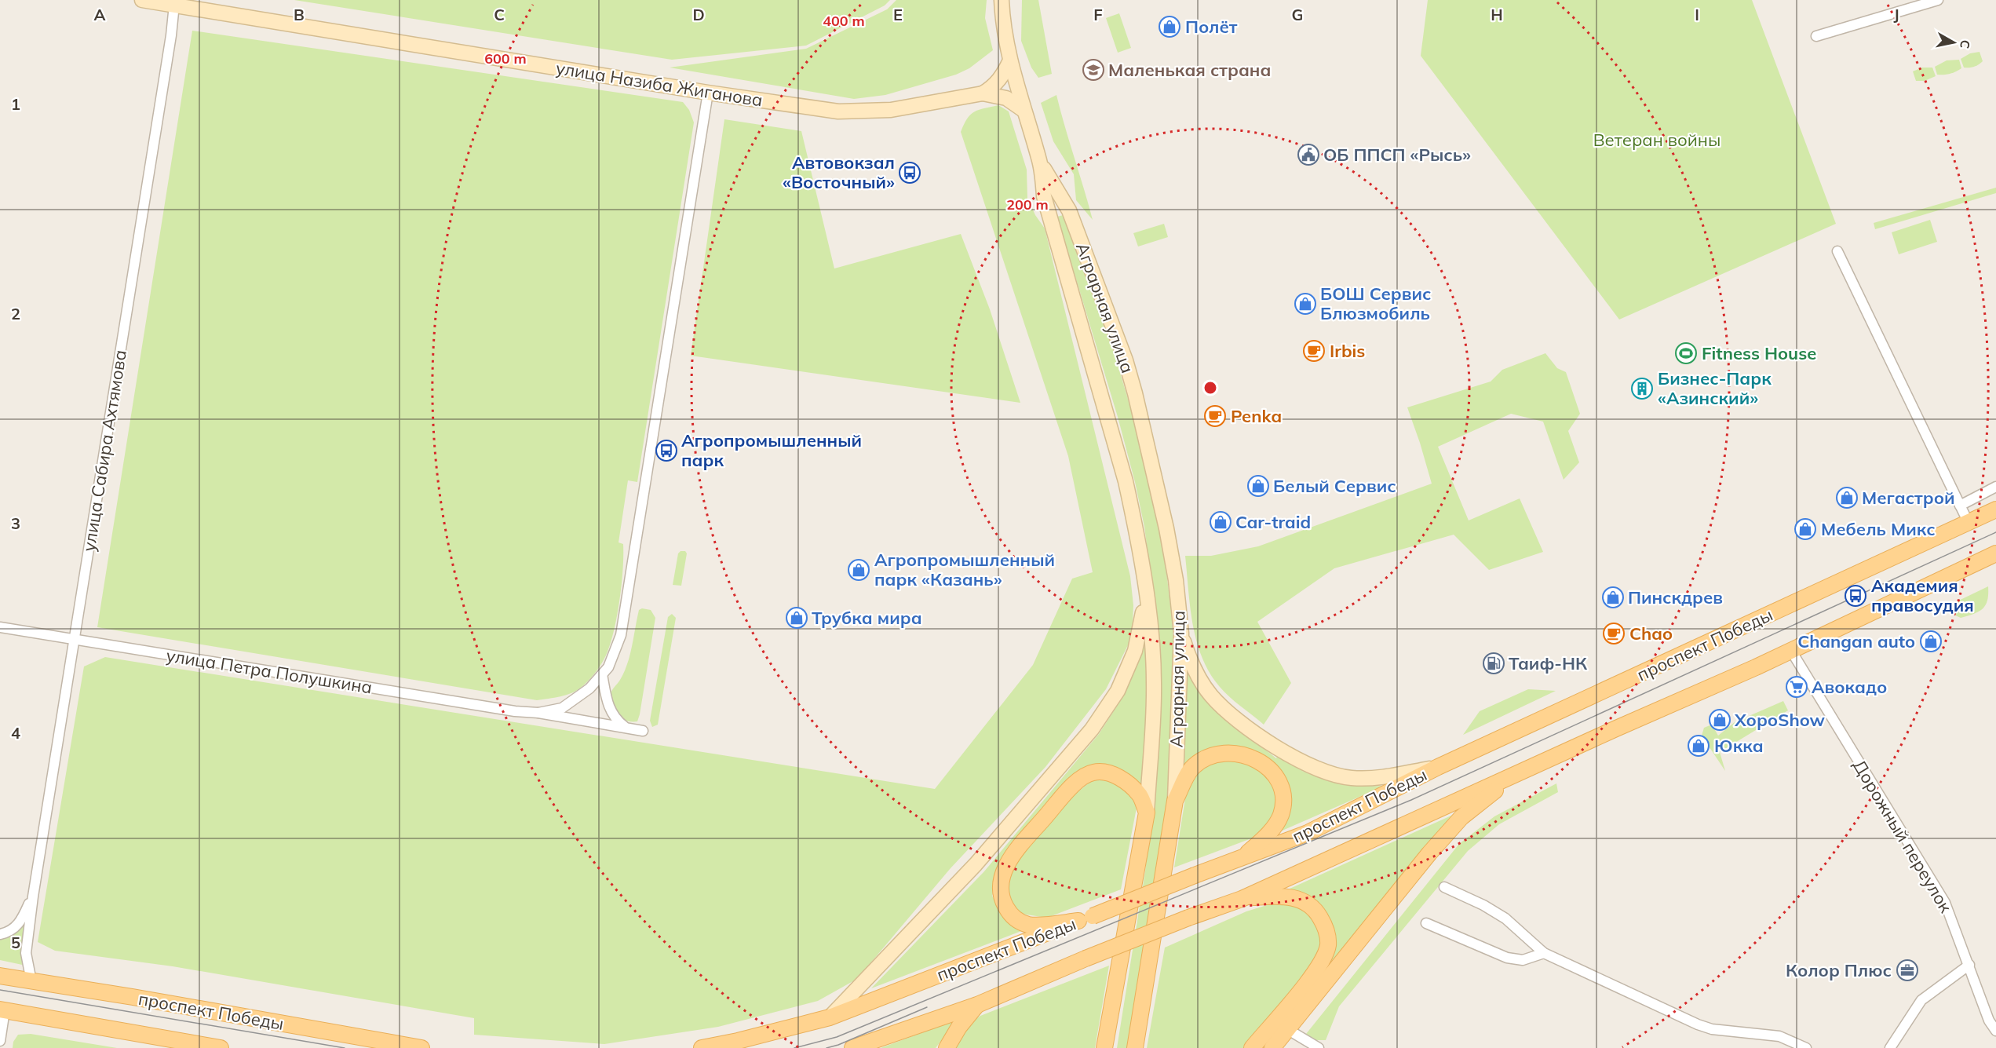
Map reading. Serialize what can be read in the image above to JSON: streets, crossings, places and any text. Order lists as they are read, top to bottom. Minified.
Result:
{"streets":{"main road":["Аграрная улица","проспект Победы"],"street":["улица Назиба Жиганова","улица Сабира Ахтямова","улица Петра Полушкина","Дорожный переулок"]},"crossings":[["улица Назиба Жиганова","Аграрная улица"],["улица Назиба Жиганова","улица Сабира Ахтямова"],["улица Сабира Ахтямова","проспект Победы"],["улица Сабира Ахтямова","улица Петра Полушкина"],["проспект Победы","Дорожный переулок"]],"parks":["Ветеран войны"],"places":{"shop":["Полёт","БОШ Сервис Блюзмобиль","Белый Сервис","Мегастрой","Car-traid","Мебель Микс","Агропромышленный парк «Казань»","Пинскдрев","Трубка мира","Changan auto","ХороShow","Юкка"],"school or university":["Маленькая страна"],"public building":["ОБ ППСП «Рысь»"],"bus stop":["Автовокзал «Восточный»","Агропромышленный парк","Академия правосудия"],"cafe":["Irbis","Penka","Chao"],"sports":["Fitness House"],"building":["Бизнес-Парк «Азинский»"],"fuel station":["Таиф-НК"],"supermarket":["Авокадо"],"office":["Колор Плюс"]},"north":"right","grid":{"columns":["A","B","C","D","E","F","G","H","I","J"],"rows":["1","2","3","4","5"]},"rings":["400 m","600 m","200 m"]}
